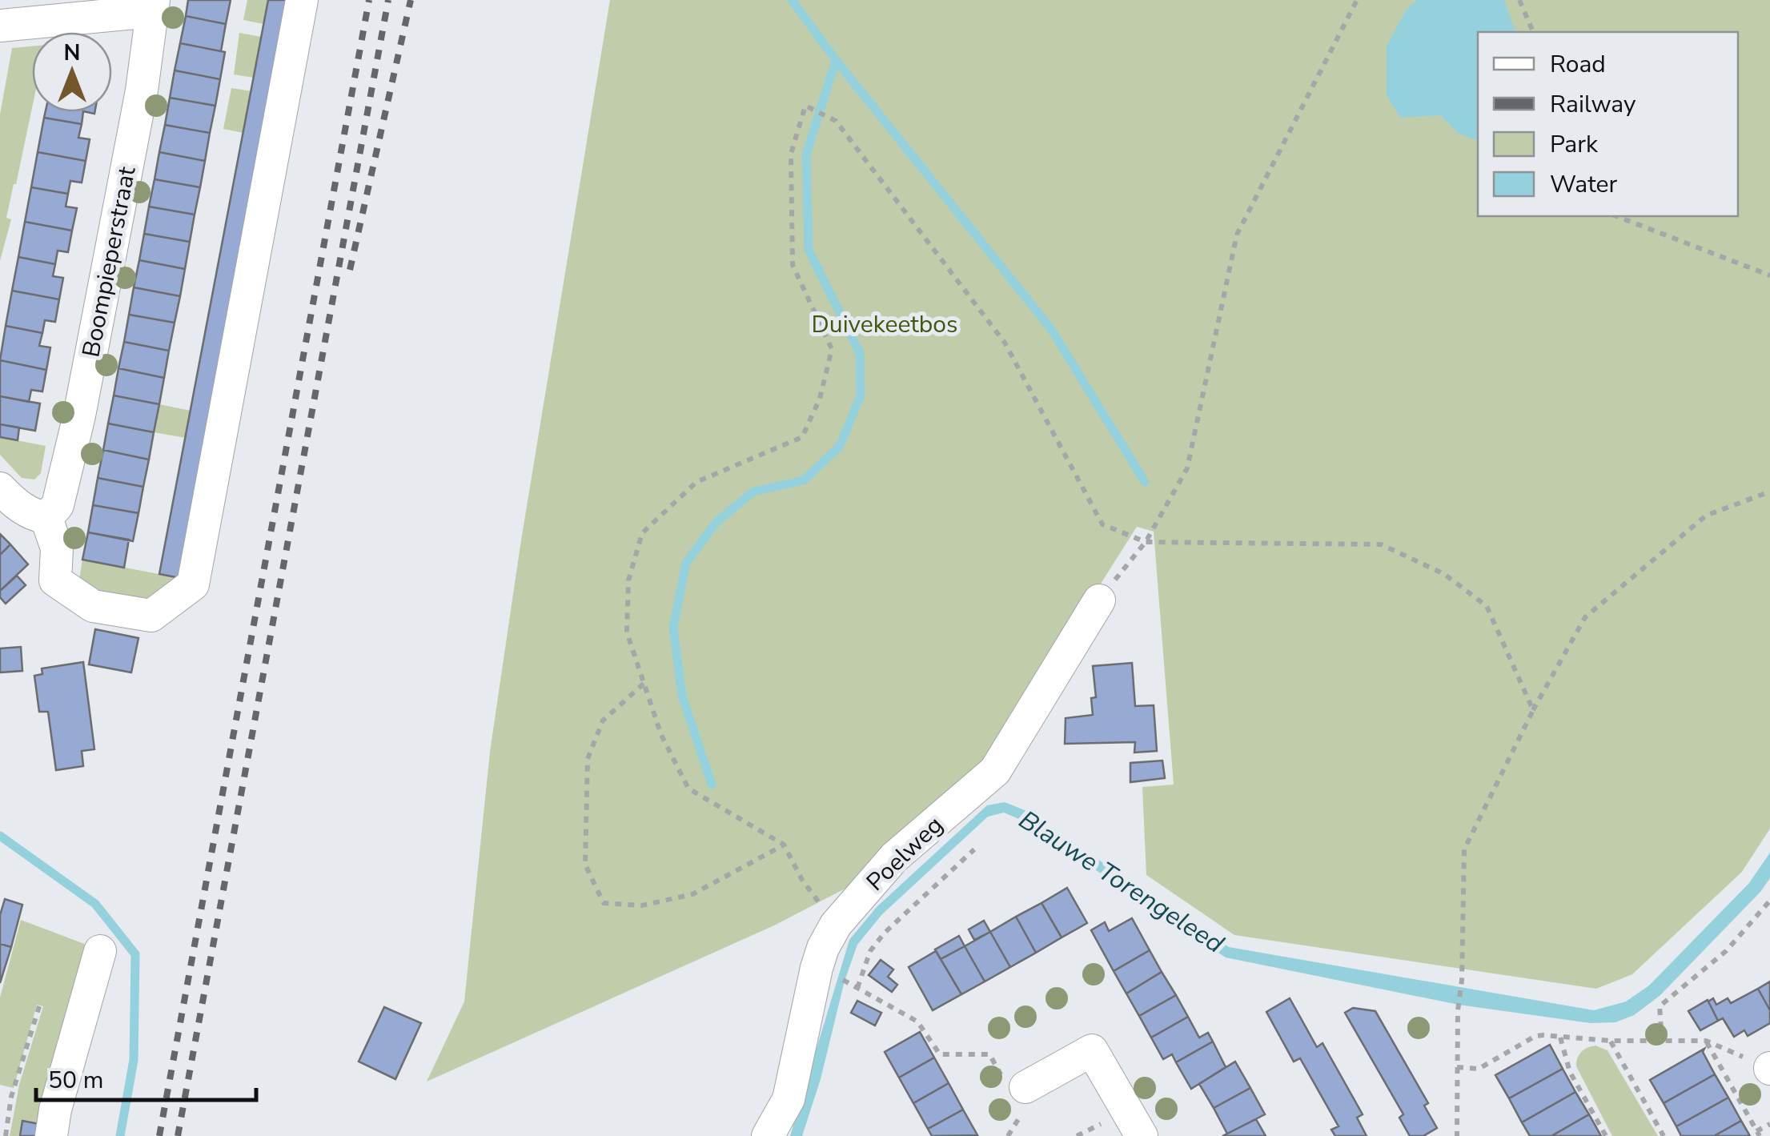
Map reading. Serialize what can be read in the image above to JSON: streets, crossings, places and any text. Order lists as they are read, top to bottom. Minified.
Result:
{"streets":{"street":["Boompieperstraat","Poelweg"]},"water":["Blauwe Torengeleed"],"parks":["Duivekeetbos"],"legend":["Road","Railway","Park","Water"],"scale_bar":"50 m","north":"top"}
